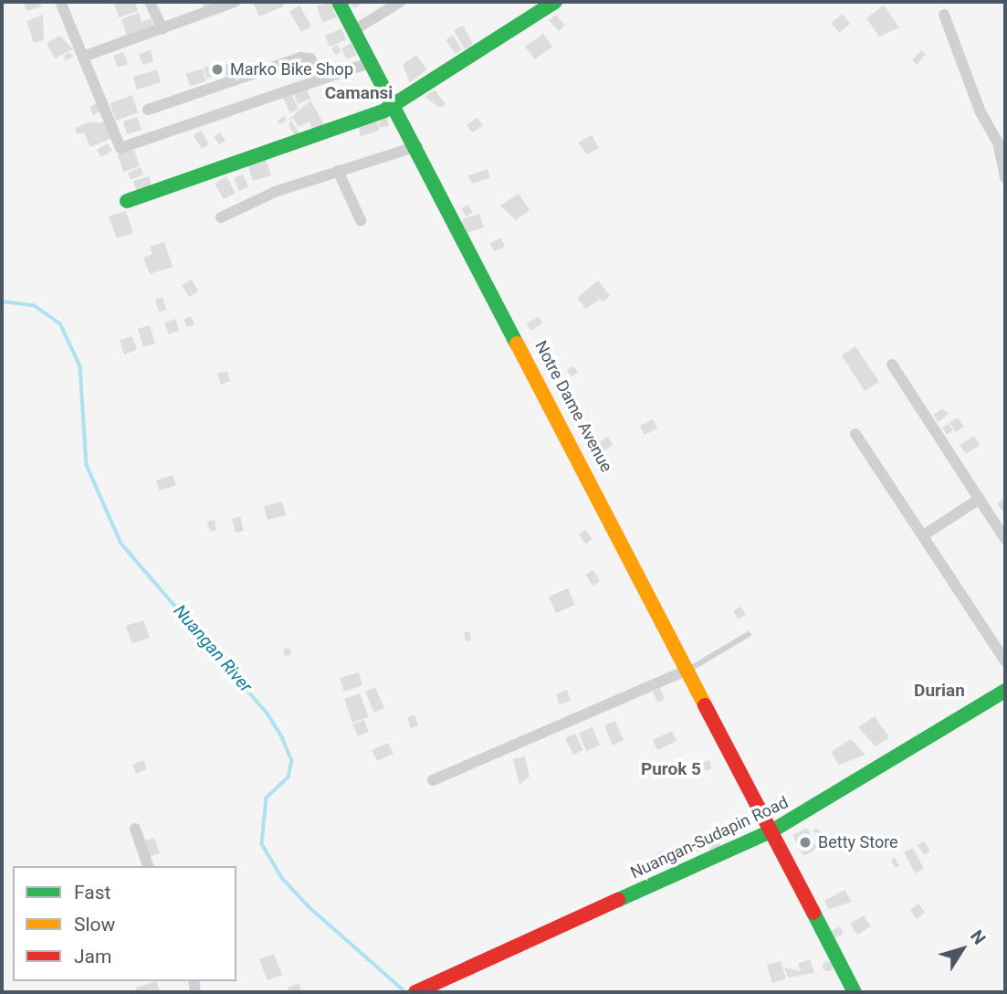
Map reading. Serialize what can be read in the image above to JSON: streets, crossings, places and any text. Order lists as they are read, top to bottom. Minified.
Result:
{"streets":{"street":["Notre Dame Avenue","Nuangan-Sudapin Road"]},"crossings":[["Notre Dame Avenue","Nuangan-Sudapin Road"]],"districts":["Camansi","Durian","Purok 5"],"water":["Nuangan River"],"places":["Marko Bike Shop","Betty Store"],"legend":["Fast","Slow","Jam"],"north":"top right"}
